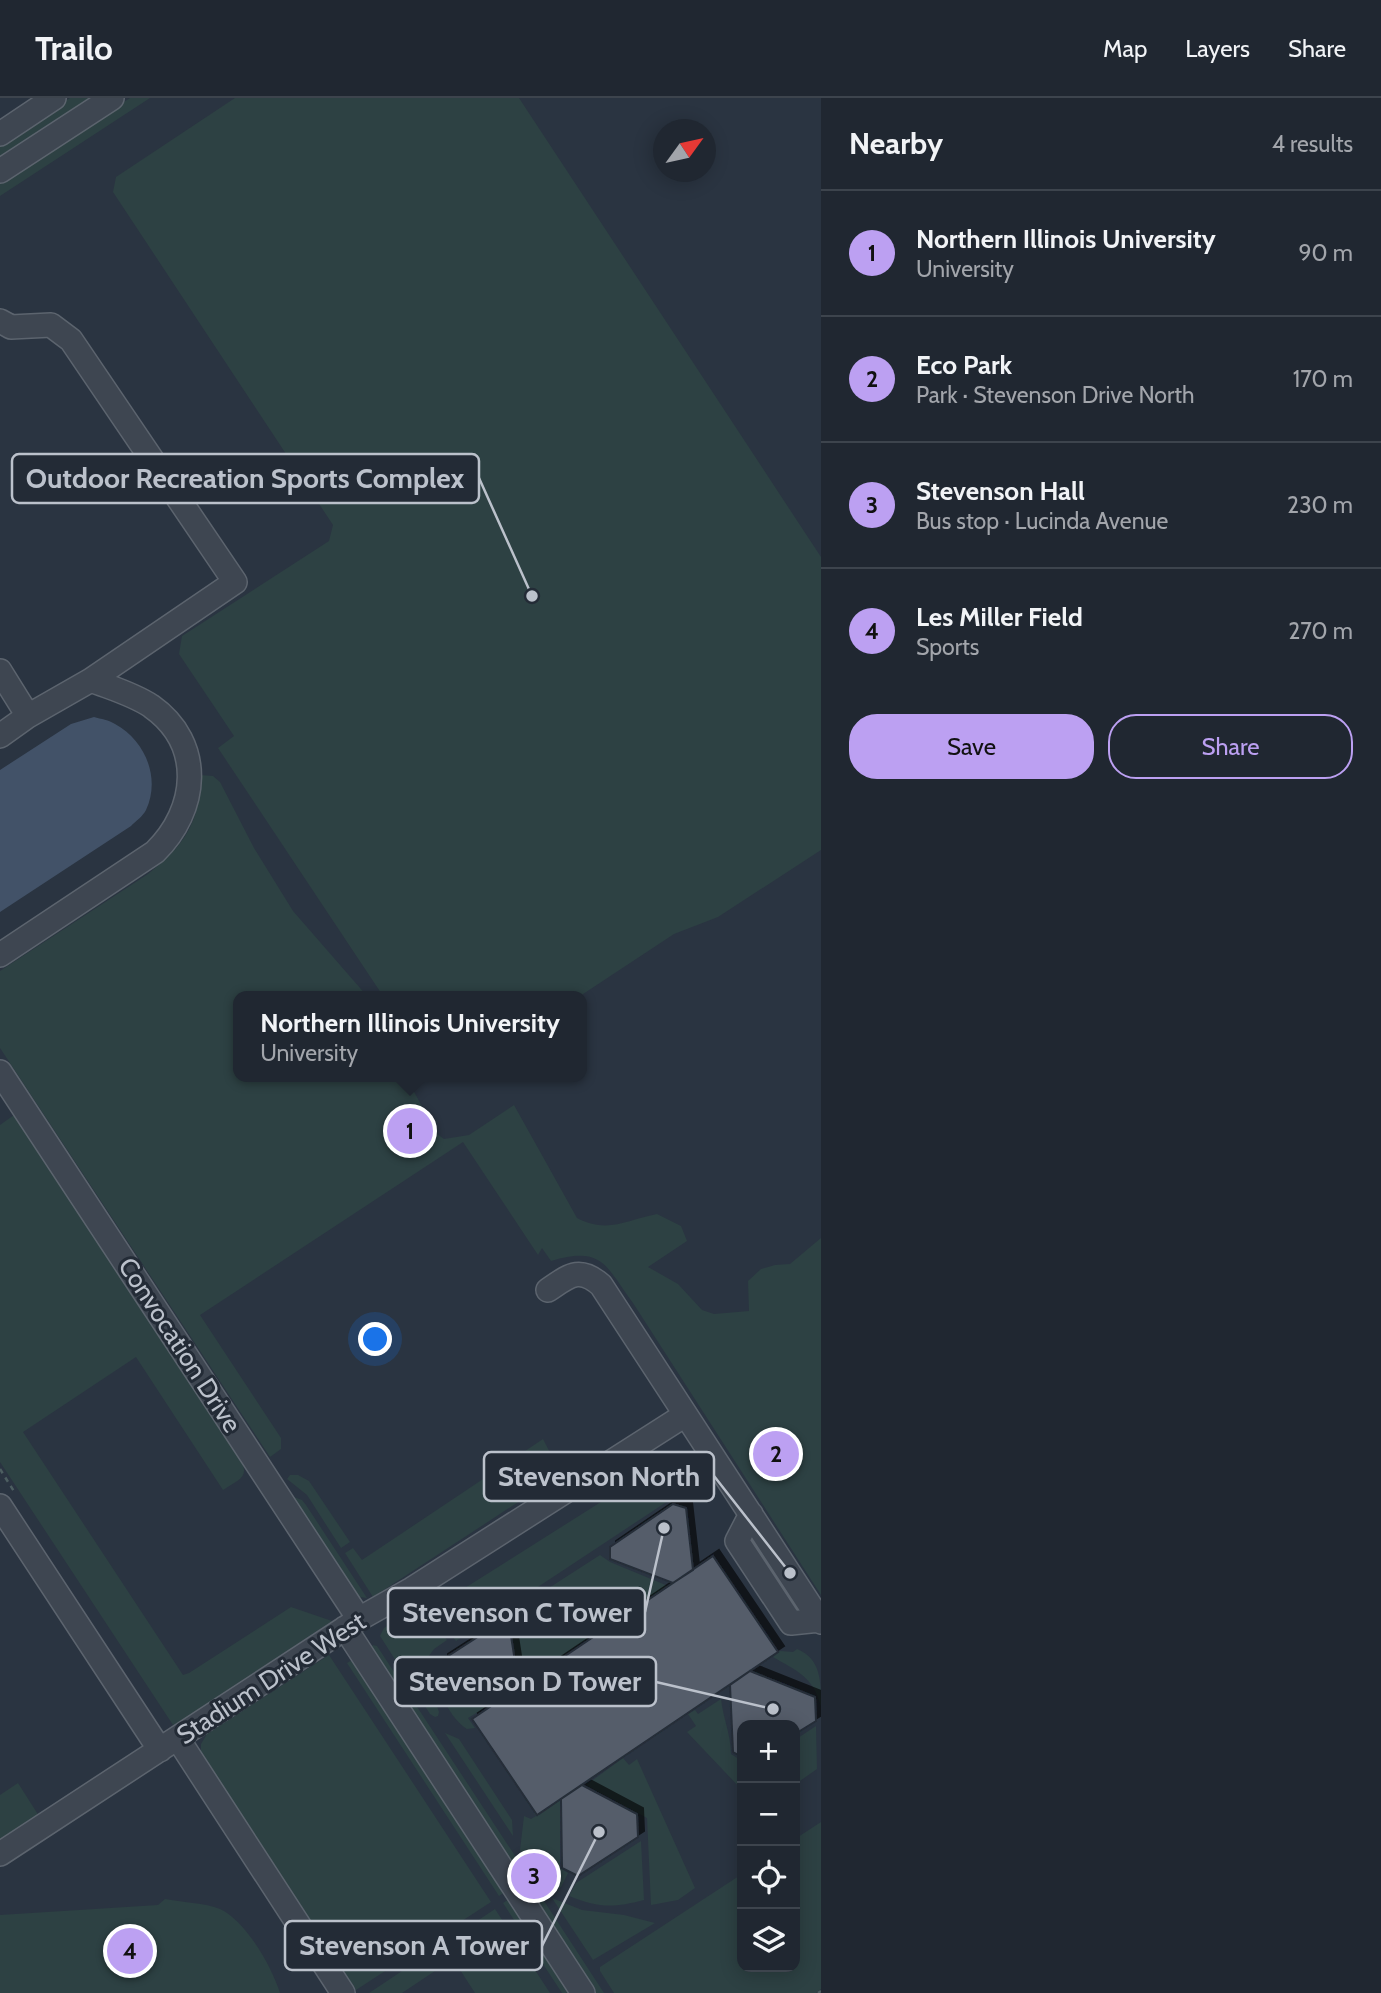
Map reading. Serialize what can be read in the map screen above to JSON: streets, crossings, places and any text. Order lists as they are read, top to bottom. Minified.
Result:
{"streets":{"street":["Convocation Drive","Stadium Drive West"]},"crossings":[["Convocation Drive","Stadium Drive West"]],"places":["Outdoor Recreation Sports Complex","Stevenson C Tower","Stevenson North","Stevenson D Tower","Stevenson A Tower"],"north":"top right","page":{"header":"Trailo","nav":["Map","Layers","Share"],"heading":["Nearby","4 results"],"list":[{"mark":"1","name":"Northern Illinois University","note":"University","value":"90 m"},{"mark":"2","name":"Eco Park","note":"Park · Stevenson Drive North","value":"170 m"},{"mark":"3","name":"Stevenson Hall","note":"Bus stop · Lucinda Avenue","value":"230 m"},{"mark":"4","name":"Les Miller Field","note":"Sports","value":"270 m"}],"buttons":["Save","Share"],"popup":["Northern Illinois University","University"],"pins":["1","2","3","4"],"map_buttons":["+","−"]}}
